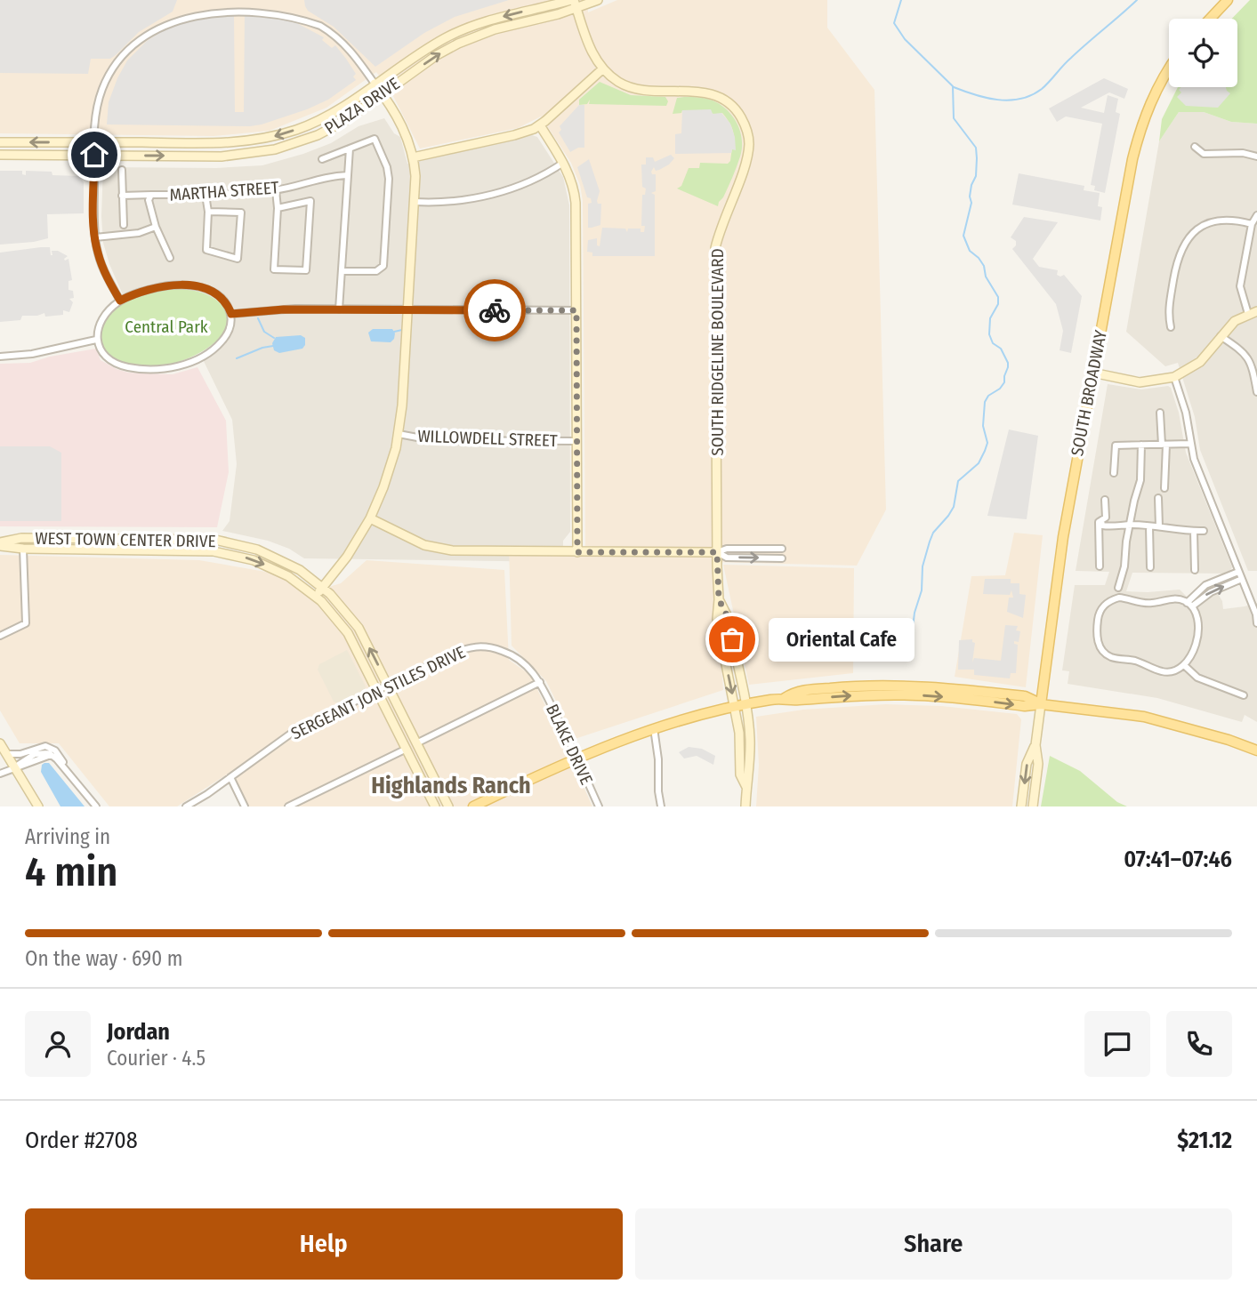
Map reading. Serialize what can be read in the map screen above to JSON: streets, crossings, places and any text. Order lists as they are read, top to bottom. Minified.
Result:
{"streets":{"main road":["SOUTH BROADWAY"],"street":["PLAZA DRIVE","MARTHA STREET","SOUTH RIDGELINE BOULEVARD","WILLOWDELL STREET","WEST TOWN CENTER DRIVE","SERGEANT JON STILES DRIVE","BLAKE DRIVE"]},"crossings":[["PLAZA DRIVE","SOUTH RIDGELINE BOULEVARD"],["WEST TOWN CENTER DRIVE","SERGEANT JON STILES DRIVE"],["SERGEANT JON STILES DRIVE","BLAKE DRIVE"]],"districts":["Highlands Ranch"],"parks":["Central Park"],"places":["Oriental Cafe"],"page":{"bubble":"Oriental Cafe","heading":["4 min","Arriving in","07:41–07:46"],"panel":["Jordan","Courier · 4.5","Order #2708","$21.12"],"bar":"On the way · 690 m","buttons":["Help","Share"]}}
